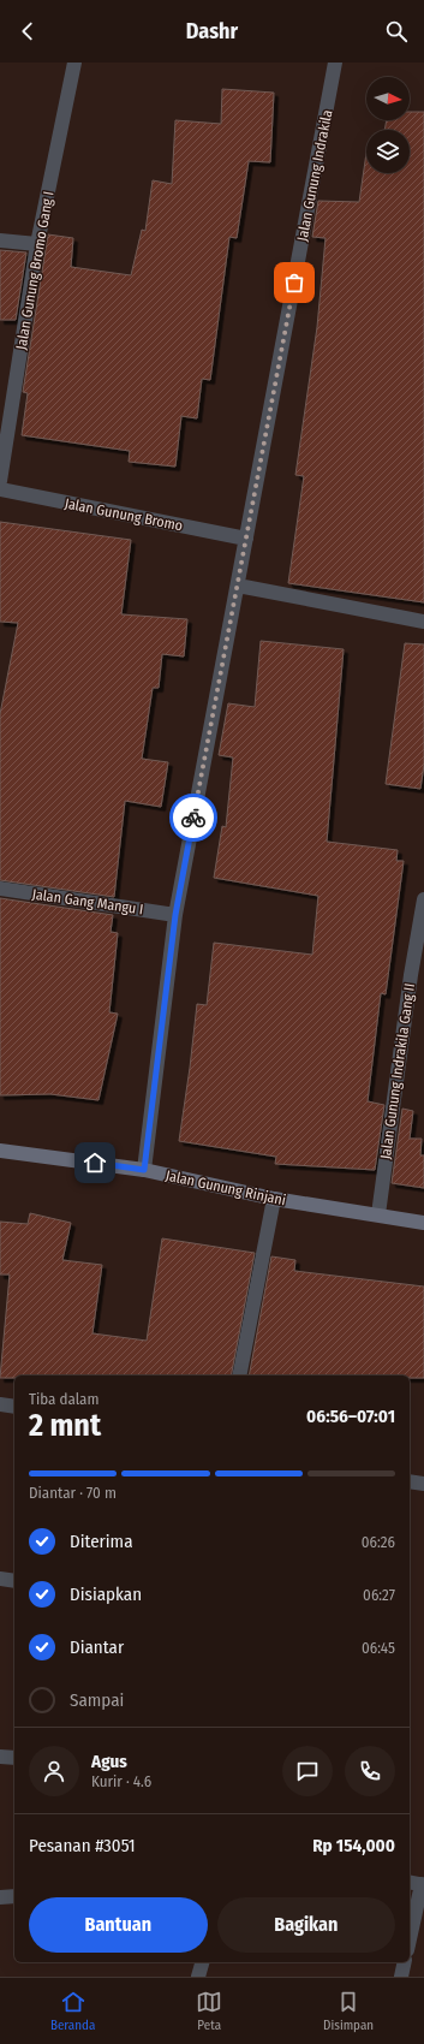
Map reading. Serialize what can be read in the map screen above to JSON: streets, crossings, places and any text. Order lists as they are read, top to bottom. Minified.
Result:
{"streets":{"street":["Jalan Gunung Indrakila","Jalan Gunung Bromo Gang I","Jalan Gunung Bromo","Jalan Gang Mangu I","Jalan Gunung Indrakila Gang II","Jalan Gunung Rinjani"]},"crossings":[["Jalan Gunung Indrakila","Jalan Gunung Bromo"],["Jalan Gunung Indrakila","Jalan Gang Mangu I"],["Jalan Gunung Indrakila","Jalan Gunung Rinjani"],["Jalan Gunung Indrakila Gang II","Jalan Gunung Rinjani"]],"north":"right","page":{"header":"Dashr","heading":["2 mnt","Tiba dalam","06:56–07:01"],"panel":["Agus","Kurir · 4.6","Pesanan #3051","Rp 154,000"],"bar":"Diantar · 70 m","list":[["Diterima","06:26"],["Disiapkan","06:27"],["Diantar","06:45"],"Sampai"],"buttons":["Bantuan","Bagikan"],"tabs":["Beranda","Peta","Disimpan"]}}
